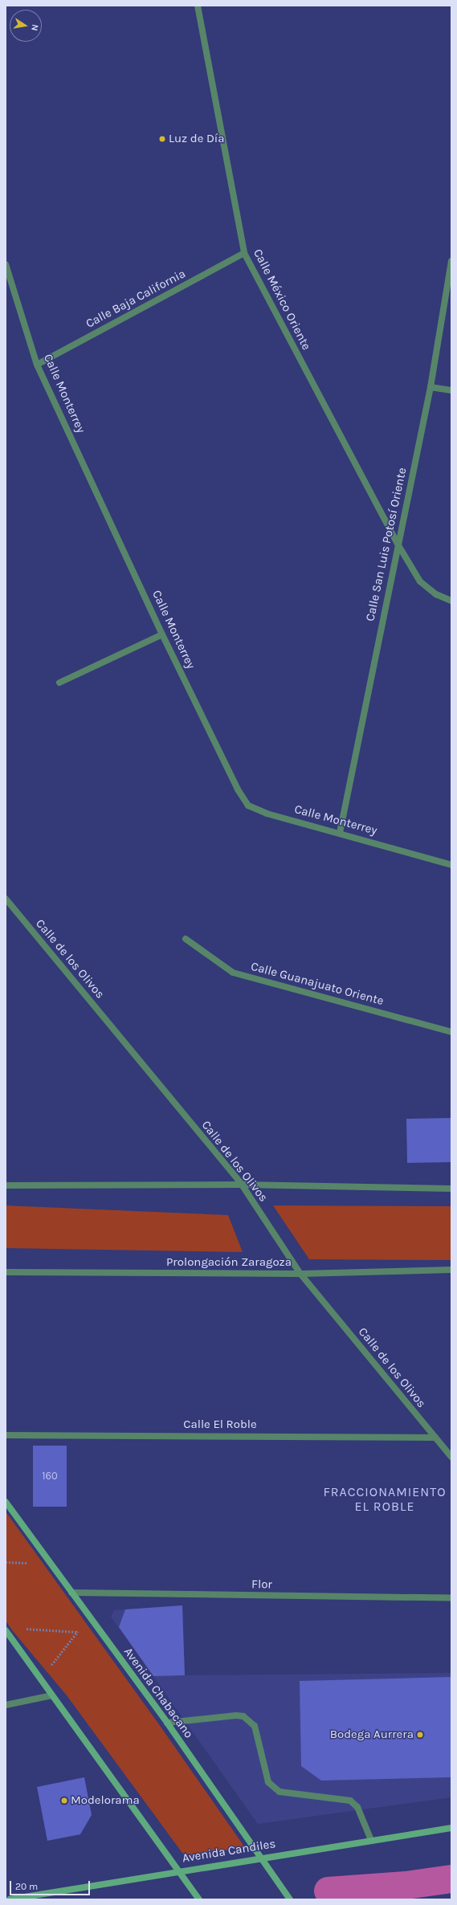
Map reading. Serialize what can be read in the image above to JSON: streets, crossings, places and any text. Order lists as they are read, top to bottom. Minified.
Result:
{"streets":{"main road":["Avenida Chabacano","Avenida Candiles"],"street":["Calle Baja California","Calle México Oriente","Calle Monterrey","Calle San Luis Potosí Oriente","Calle de los Olivos","Calle Guanajuato Oriente","Prolongación Zaragoza","Calle El Roble","Flor"]},"crossings":[["Calle Baja California","Calle México Oriente"],["Calle Baja California","Calle Monterrey"],["Calle México Oriente","Calle San Luis Potosí Oriente"],["Calle Monterrey","Calle San Luis Potosí Oriente"],["Calle de los Olivos","Prolongación Zaragoza"],["Calle de los Olivos","Calle El Roble"],["Flor","Avenida Chabacano"],["Avenida Chabacano","Avenida Candiles"]],"districts":["FRACCIONAMIENTO EL ROBLE"],"places":["Luz de Día","Bodega Aurrera","Modelorama"],"house_numbers":["160"],"scale_bar":"20 m","north":"right"}
